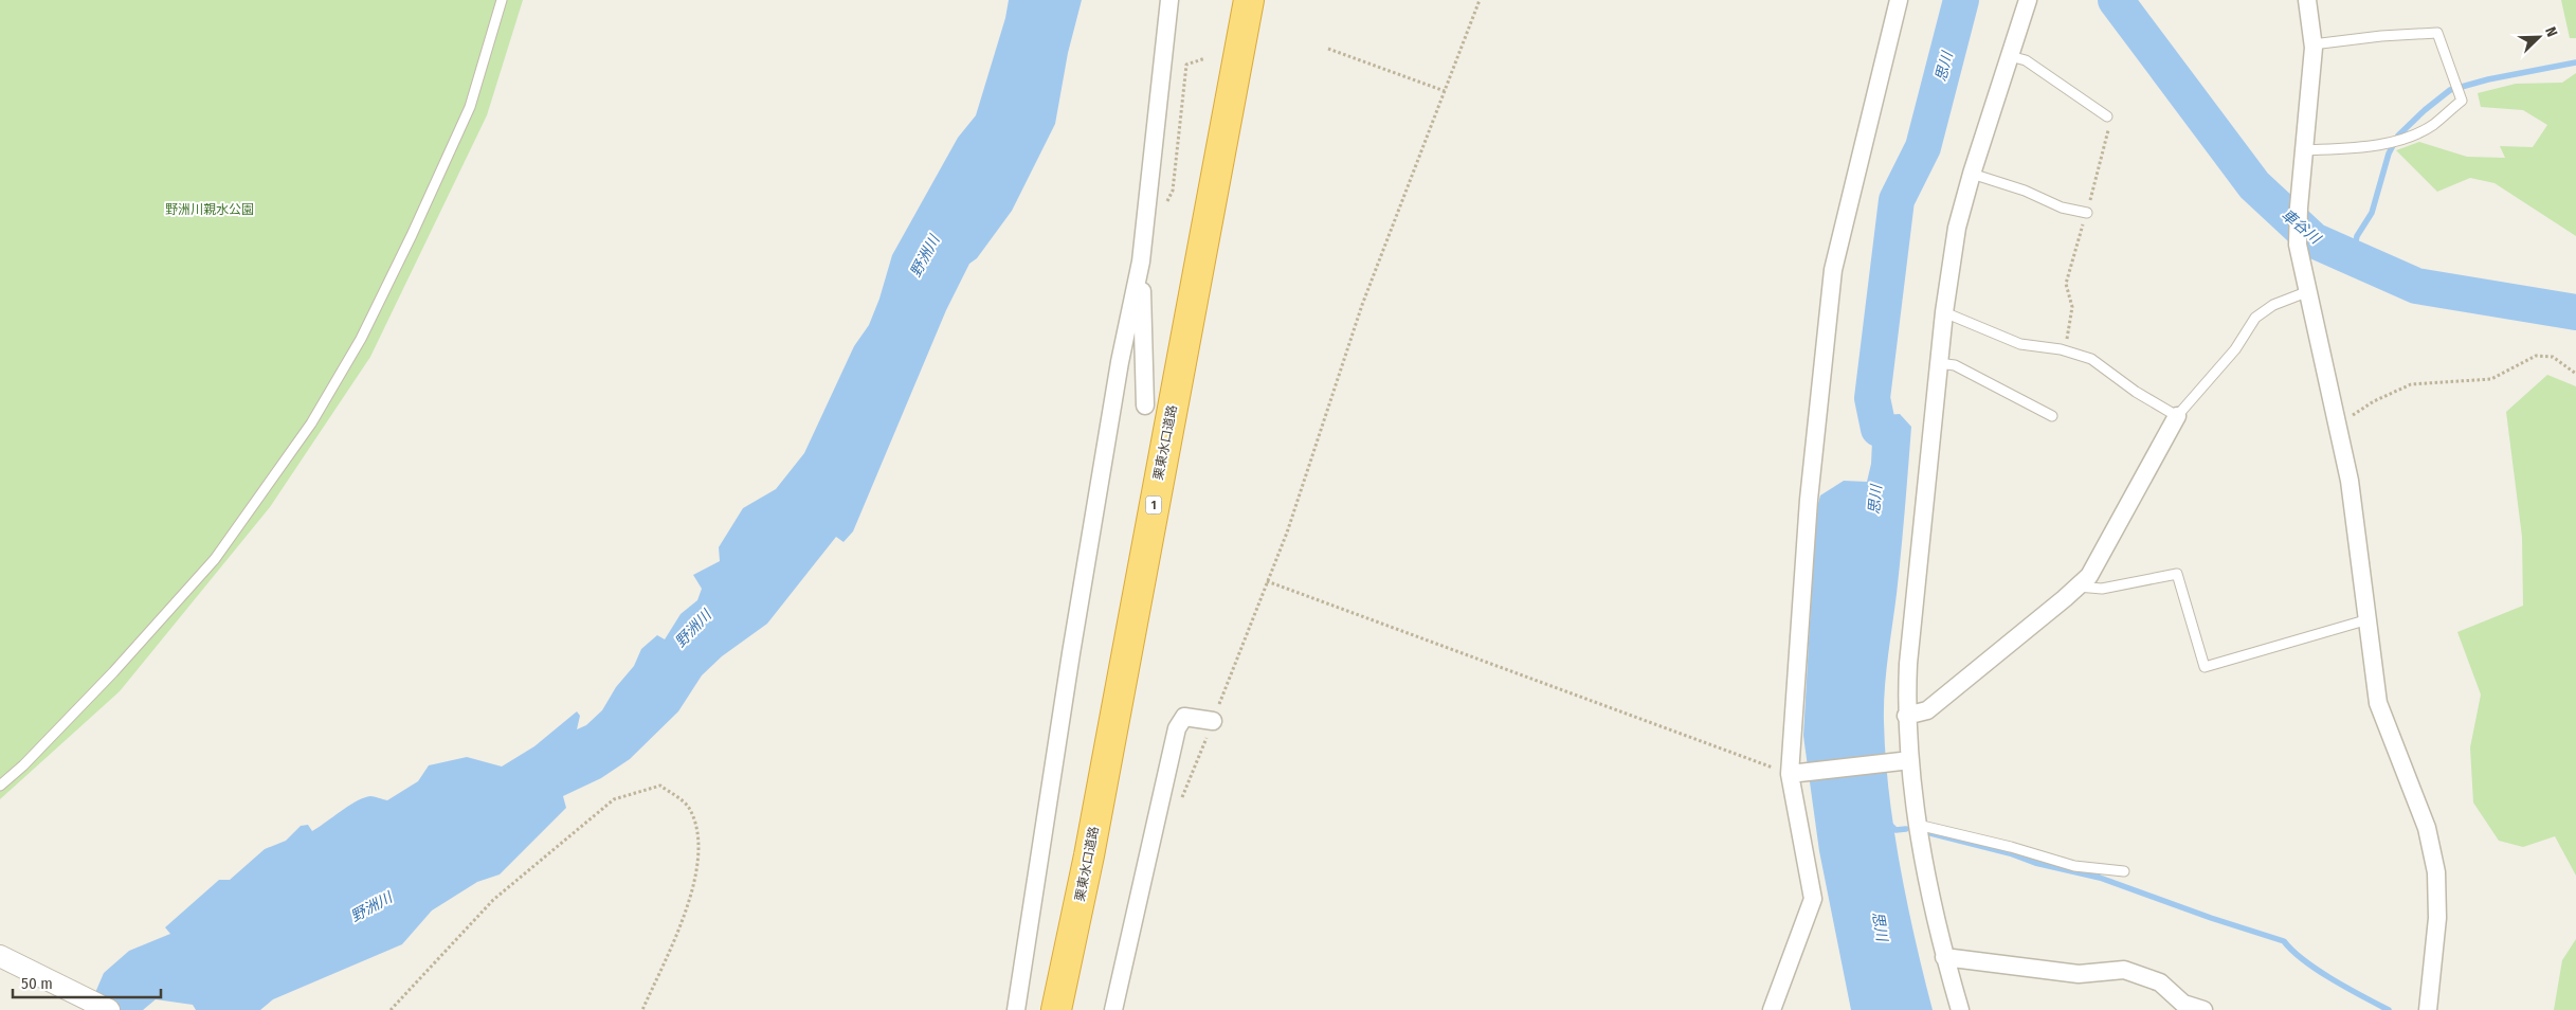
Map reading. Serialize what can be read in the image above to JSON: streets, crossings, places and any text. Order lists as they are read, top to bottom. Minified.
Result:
{"streets":{"highway":["栗東水口道路","1"]},"water":["思川","車谷川","野洲川"],"parks":["野洲川親水公園"],"scale_bar":"50 m","north":"top right"}
